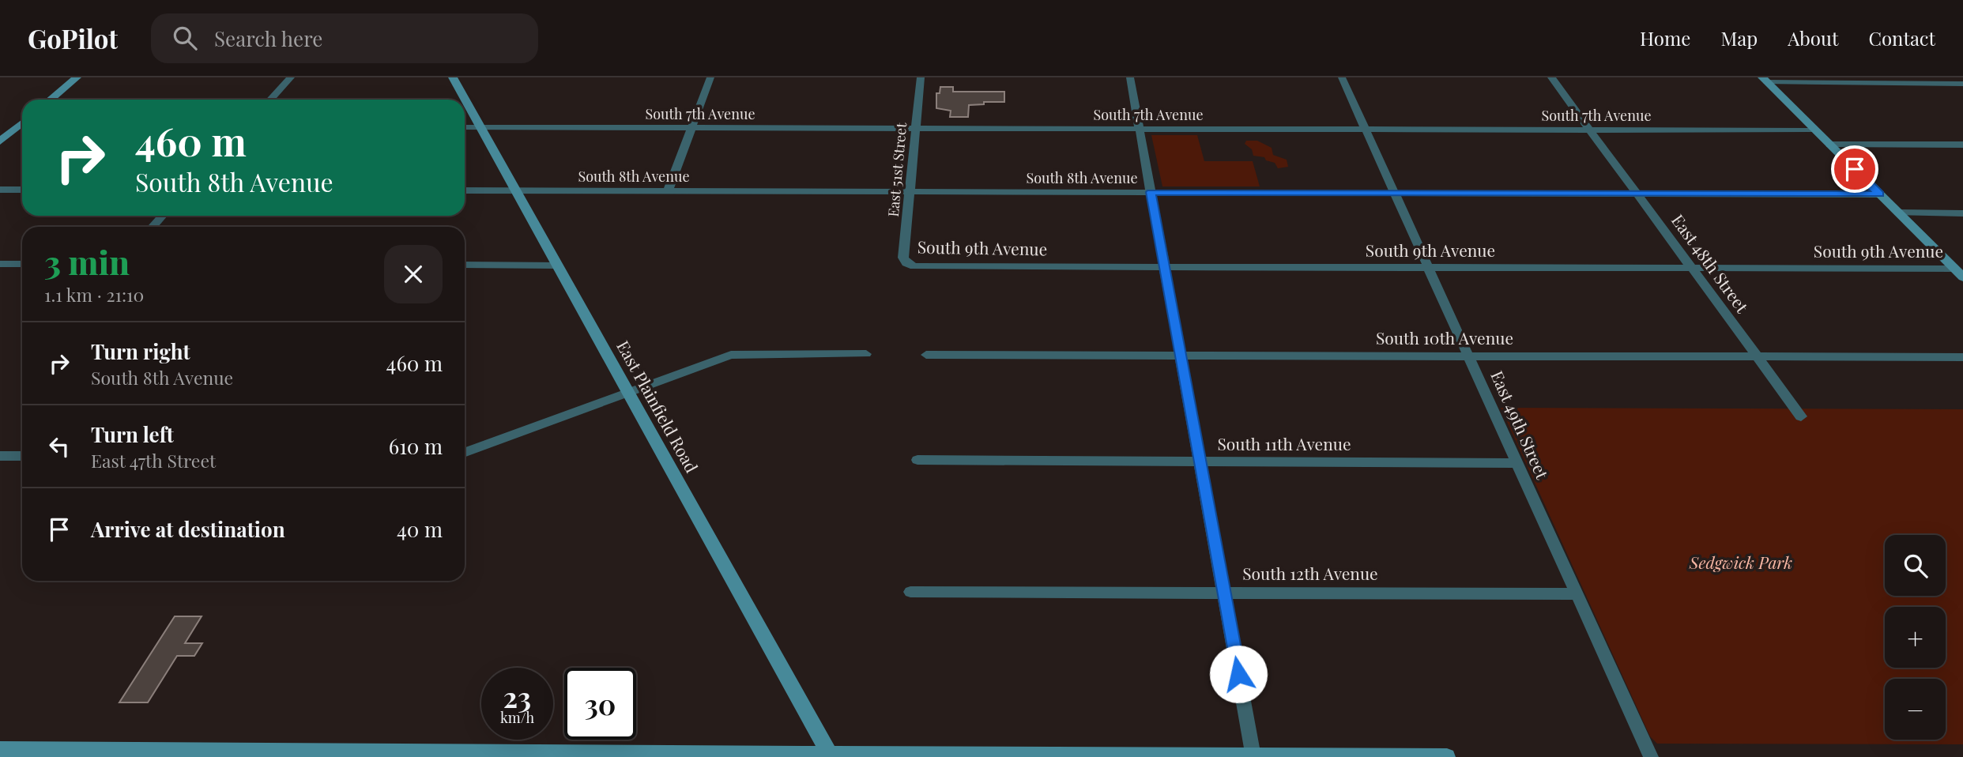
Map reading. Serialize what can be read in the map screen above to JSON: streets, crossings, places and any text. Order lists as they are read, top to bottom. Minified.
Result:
{"streets":{"main road":["East Plainfield Road"],"street":["South 7th Avenue","East 51st Street","South 8th Avenue","South 9th Avenue","East 48th Street","South 10th Avenue","East 49th Street","South 11th Avenue","South 12th Avenue"]},"crossings":[["South 7th Avenue","East 51st Street"],["South 7th Avenue","East 48th Street"],["South 7th Avenue","East Plainfield Road"],["South 7th Avenue","East 49th Street"],["East 51st Street","South 8th Avenue"],["East 51st Street","South 9th Avenue"],["South 8th Avenue","East 48th Street"],["South 8th Avenue","East Plainfield Road"],["South 8th Avenue","East 49th Street"],["South 9th Avenue","East 48th Street"],["South 9th Avenue","East 49th Street"],["East 48th Street","South 10th Avenue"],["South 10th Avenue","East 49th Street"],["East 49th Street","South 11th Avenue"],["East 49th Street","South 12th Avenue"]],"parks":["Sedgwick Park"],"page":{"header":"GoPilot","search":"Search here","nav":["Home","Map","About","Contact"],"turn":["460 m","South 8th Avenue"],"heading":["3 min","1.1 km · 21:10"],"list":[{"name":"Turn right","note":"South 8th Avenue","value":"460 m"},{"name":"Turn left","note":"East 47th Street","value":"610 m"},{"name":"Arrive at destination","value":"40 m"}],"map_buttons":["+","−"],"speed":"23 km/h","limit":"30"}}
